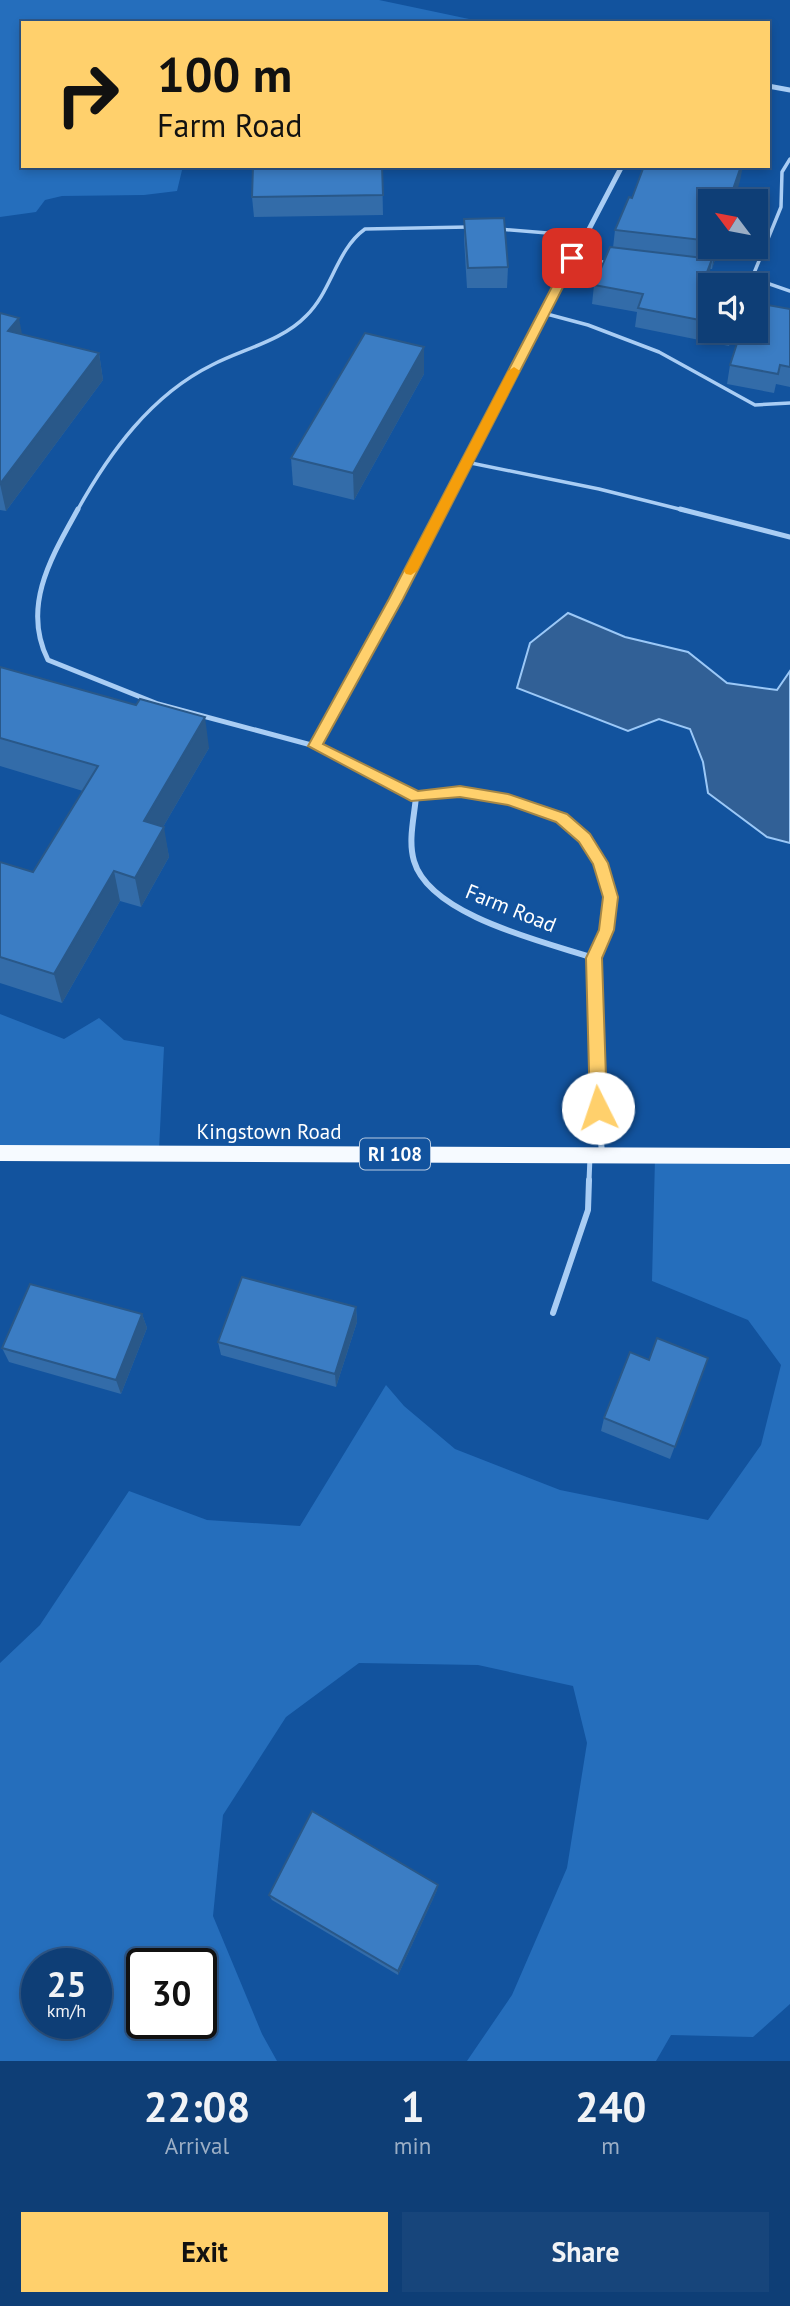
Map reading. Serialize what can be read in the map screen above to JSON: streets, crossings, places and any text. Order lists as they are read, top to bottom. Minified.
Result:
{"streets":{"main road":["Kingstown Road","RI 108"],"street":["Farm Road"]},"north":"top left","page":{"turn":["100 m","Farm Road"],"speed":"25 km/h","limit":"30","eta":["22:08","Arrival","1","min","240","m"],"buttons":["Exit","Share"]}}
